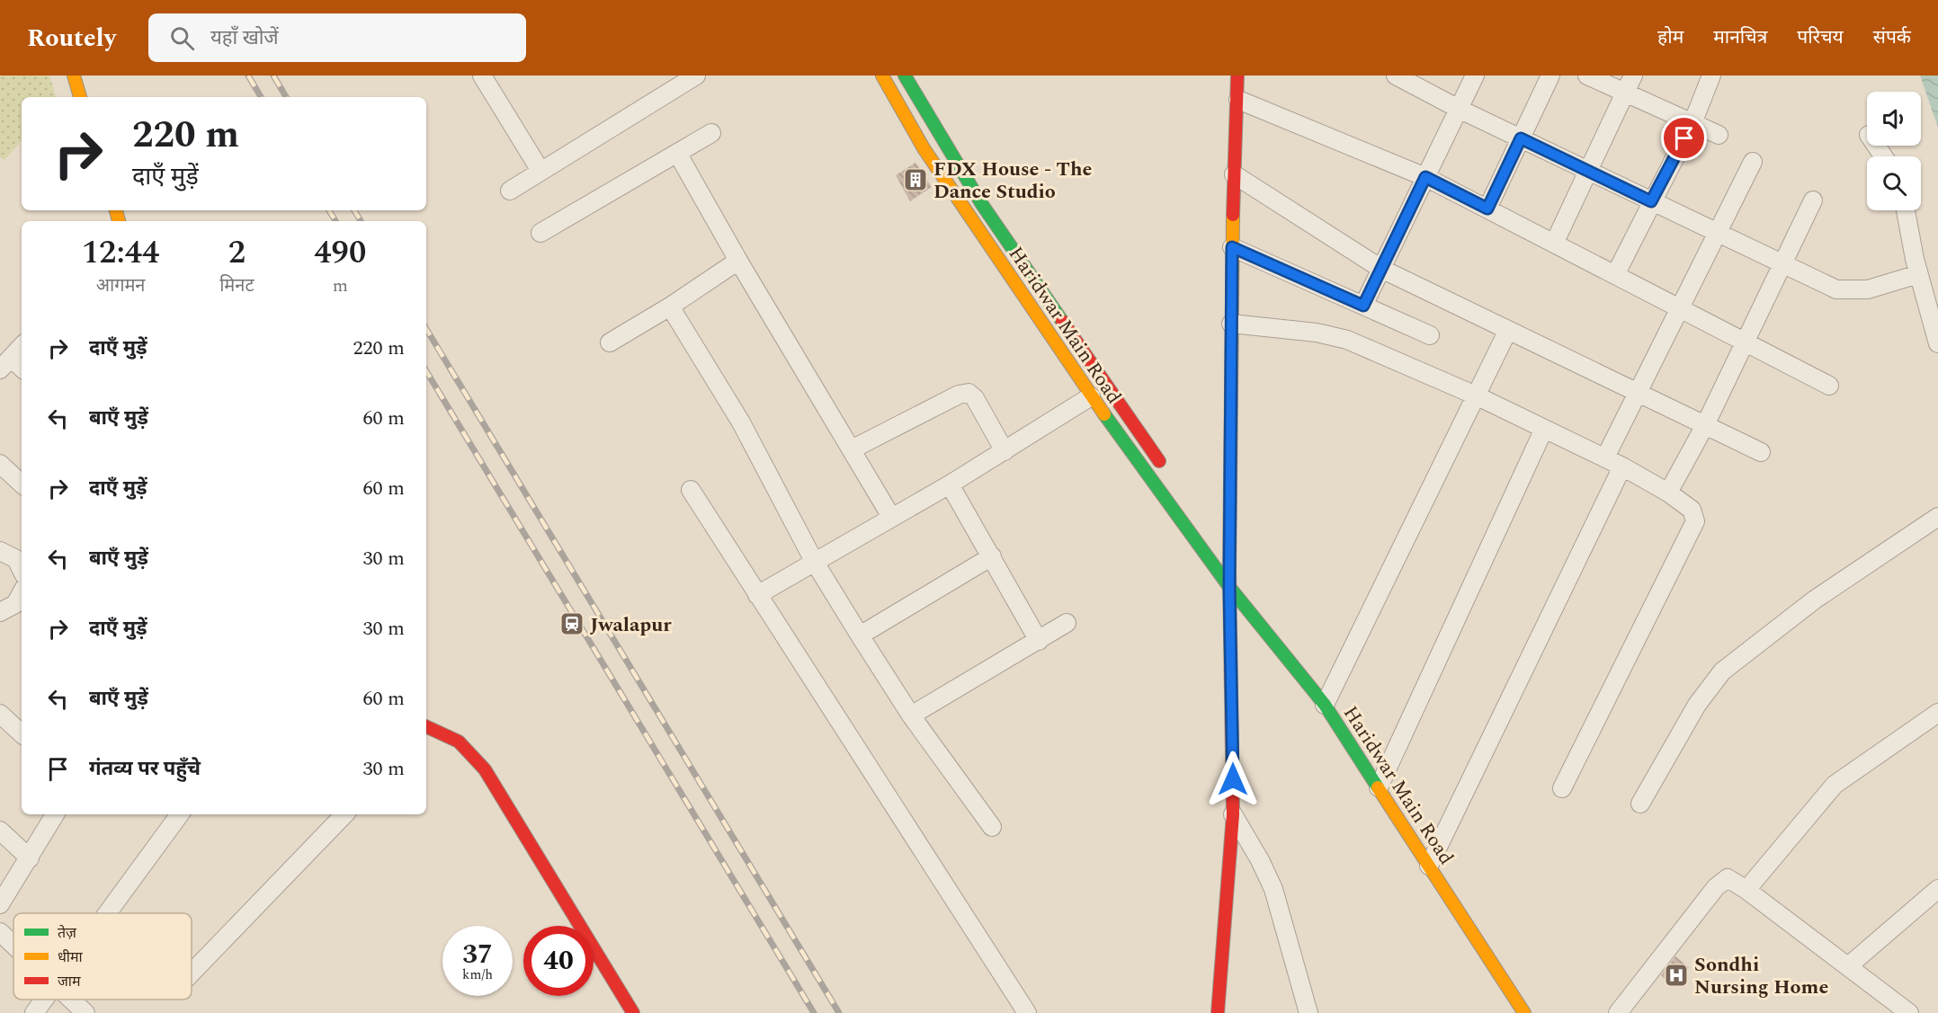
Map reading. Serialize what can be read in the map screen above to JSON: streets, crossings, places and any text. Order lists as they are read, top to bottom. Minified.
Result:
{"streets":{"main road":["Haridwar Main Road"]},"places":{"building":["FDX House - The Dance Studio"],"station":["Jwalapur"],"hospital":["Sondhi Nursing Home"]},"legend":["तेज़","धीमा","जाम"],"page":{"header":"Routely","search":"यहाँ खोजें","nav":["होम","मानचित्र","परिचय","संपर्क"],"turn":["220 m","दाएँ मुड़ें"],"eta":["12:44","आगमन","2","मिनट","490","m"],"list":[{"name":"दाएँ मुड़ें","value":"220 m"},{"name":"बाएँ मुड़ें","value":"60 m"},{"name":"दाएँ मुड़ें","value":"60 m"},{"name":"बाएँ मुड़ें","value":"30 m"},{"name":"दाएँ मुड़ें","value":"30 m"},{"name":"बाएँ मुड़ें","value":"60 m"},{"name":"गंतव्य पर पहुँचे","value":"30 m"}],"speed":"37 km/h","limit":"40"}}
